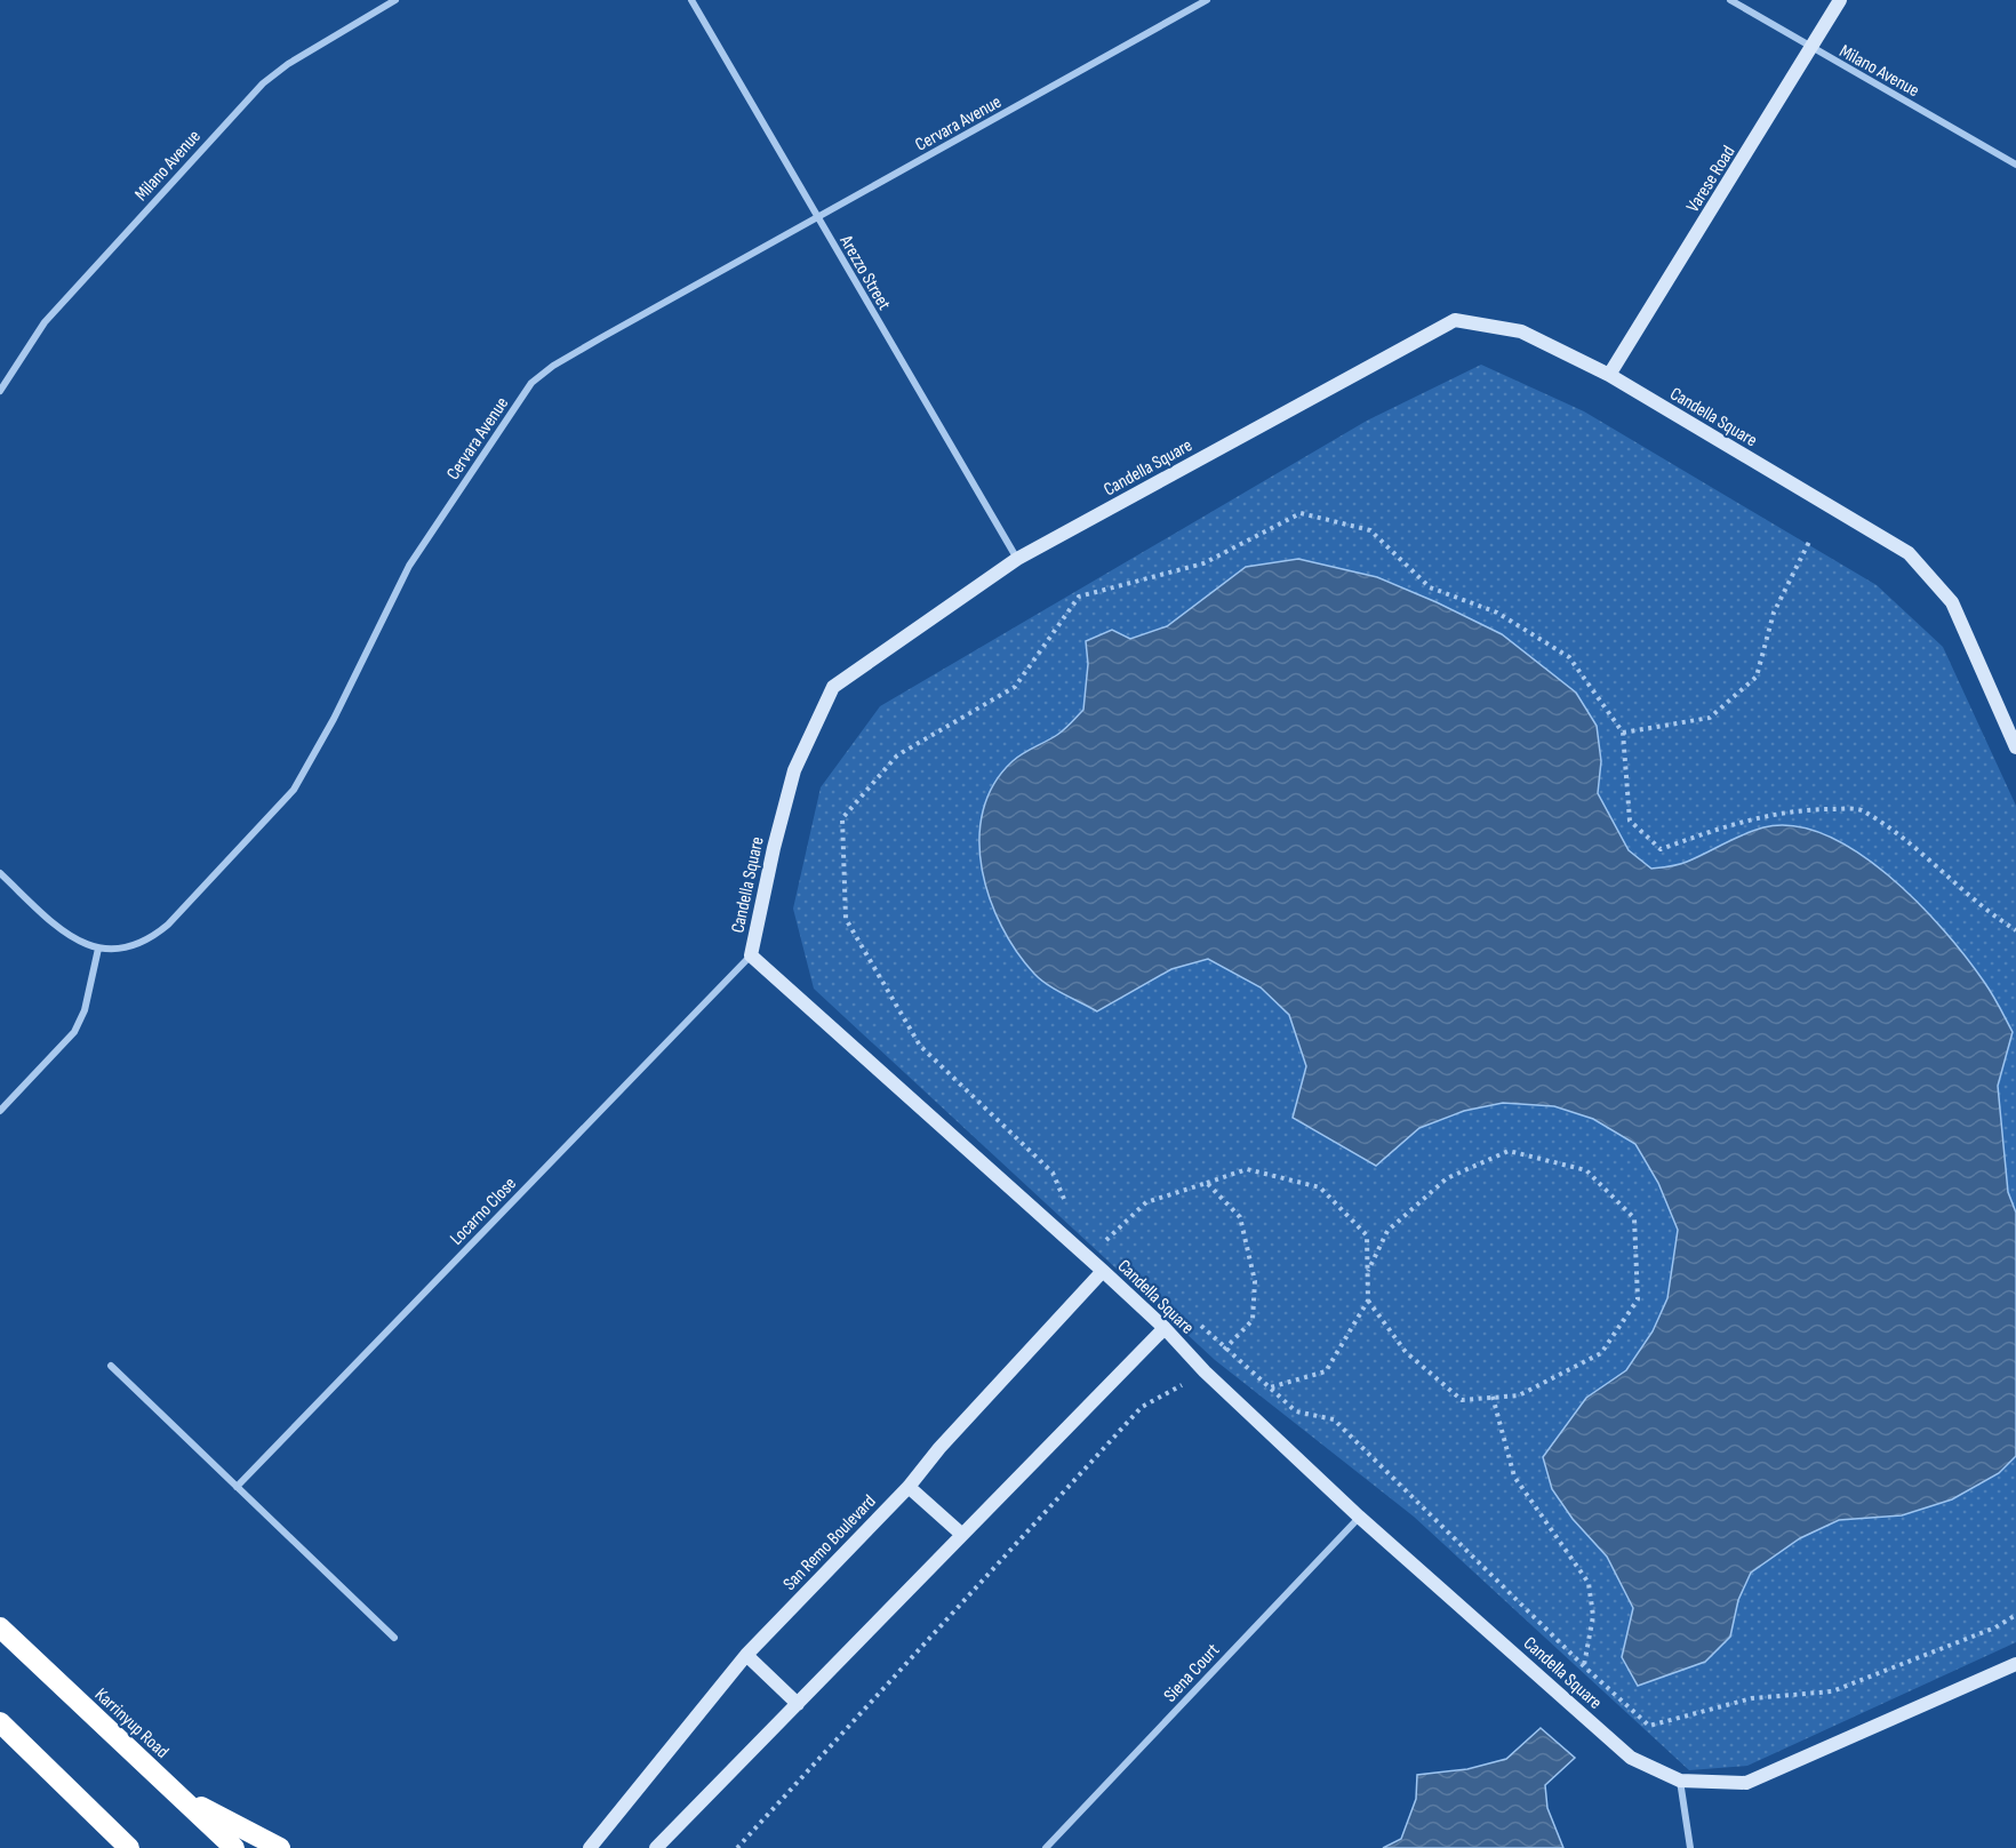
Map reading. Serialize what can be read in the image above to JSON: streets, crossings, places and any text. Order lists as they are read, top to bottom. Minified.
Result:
{"streets":{"highway":["Karrinyup Road"],"street":["Milano Avenue","Cervara Avenue","Varese Road","Arezzo Street","Candella Square","Locarno Close","San Remo Boulevard","Siena Court"]},"crossings":[["Milano Avenue","Varese Road"],["Cervara Avenue","Arezzo Street"],["Varese Road","Candella Square"],["Arezzo Street","Candella Square"],["Candella Square","Locarno Close"],["Candella Square","San Remo Boulevard"],["Candella Square","Siena Court"]]}
